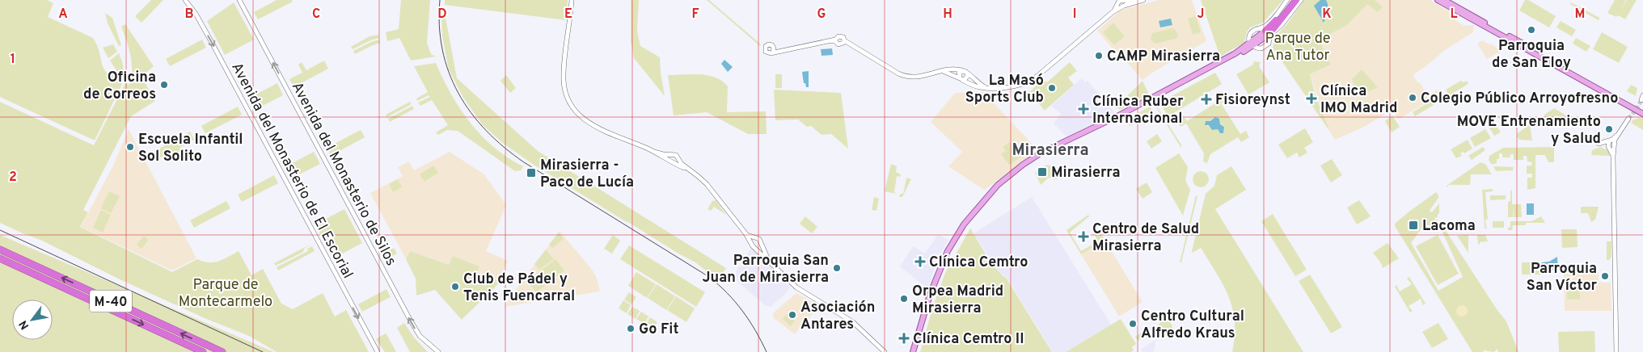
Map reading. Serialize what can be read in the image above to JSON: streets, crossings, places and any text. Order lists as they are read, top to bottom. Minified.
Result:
{"streets":{"highway":["M-40"],"street":["Avenida del Monasterio de El Escorial","Avenida del Monasterio de Silos"]},"one_way":["Avenida del Monasterio de El Escorial","Avenida del Monasterio de Silos"],"districts":["Mirasierra"],"parks":["Parque de Ana Tutor","Parque de Montecarmelo"],"places":{"other":["Parroquia de San Eloy","CAMP Mirasierra","Oficina de Correos","La Masó Sports Club","Colegio Público Arroyofresno","MOVE Entrenamiento y Salud","Escuela Infantil Sol Solito","Parroquia San Juan de Mirasierra","Parroquia San Víctor","Club de Pádel y Tenis Fuencarral","Orpea Madrid Mirasierra","Asociación Antares","Centro Cultural Alfredo Kraus","Go Fit"],"health":["Clínica IMO Madrid","Fisioreynst","Clínica Ruber Internacional","Centro de Salud Mirasierra","Clínica Cemtro","Clínica Cemtro II"],"transit":["Mirasierra","Mirasierra - Paco de Lucía","Lacoma"]},"north":"bottom left","grid":{"columns":["A","B","C","D","E","F","G","H","I","J","K","L","M"],"rows":["1","2"]}}
